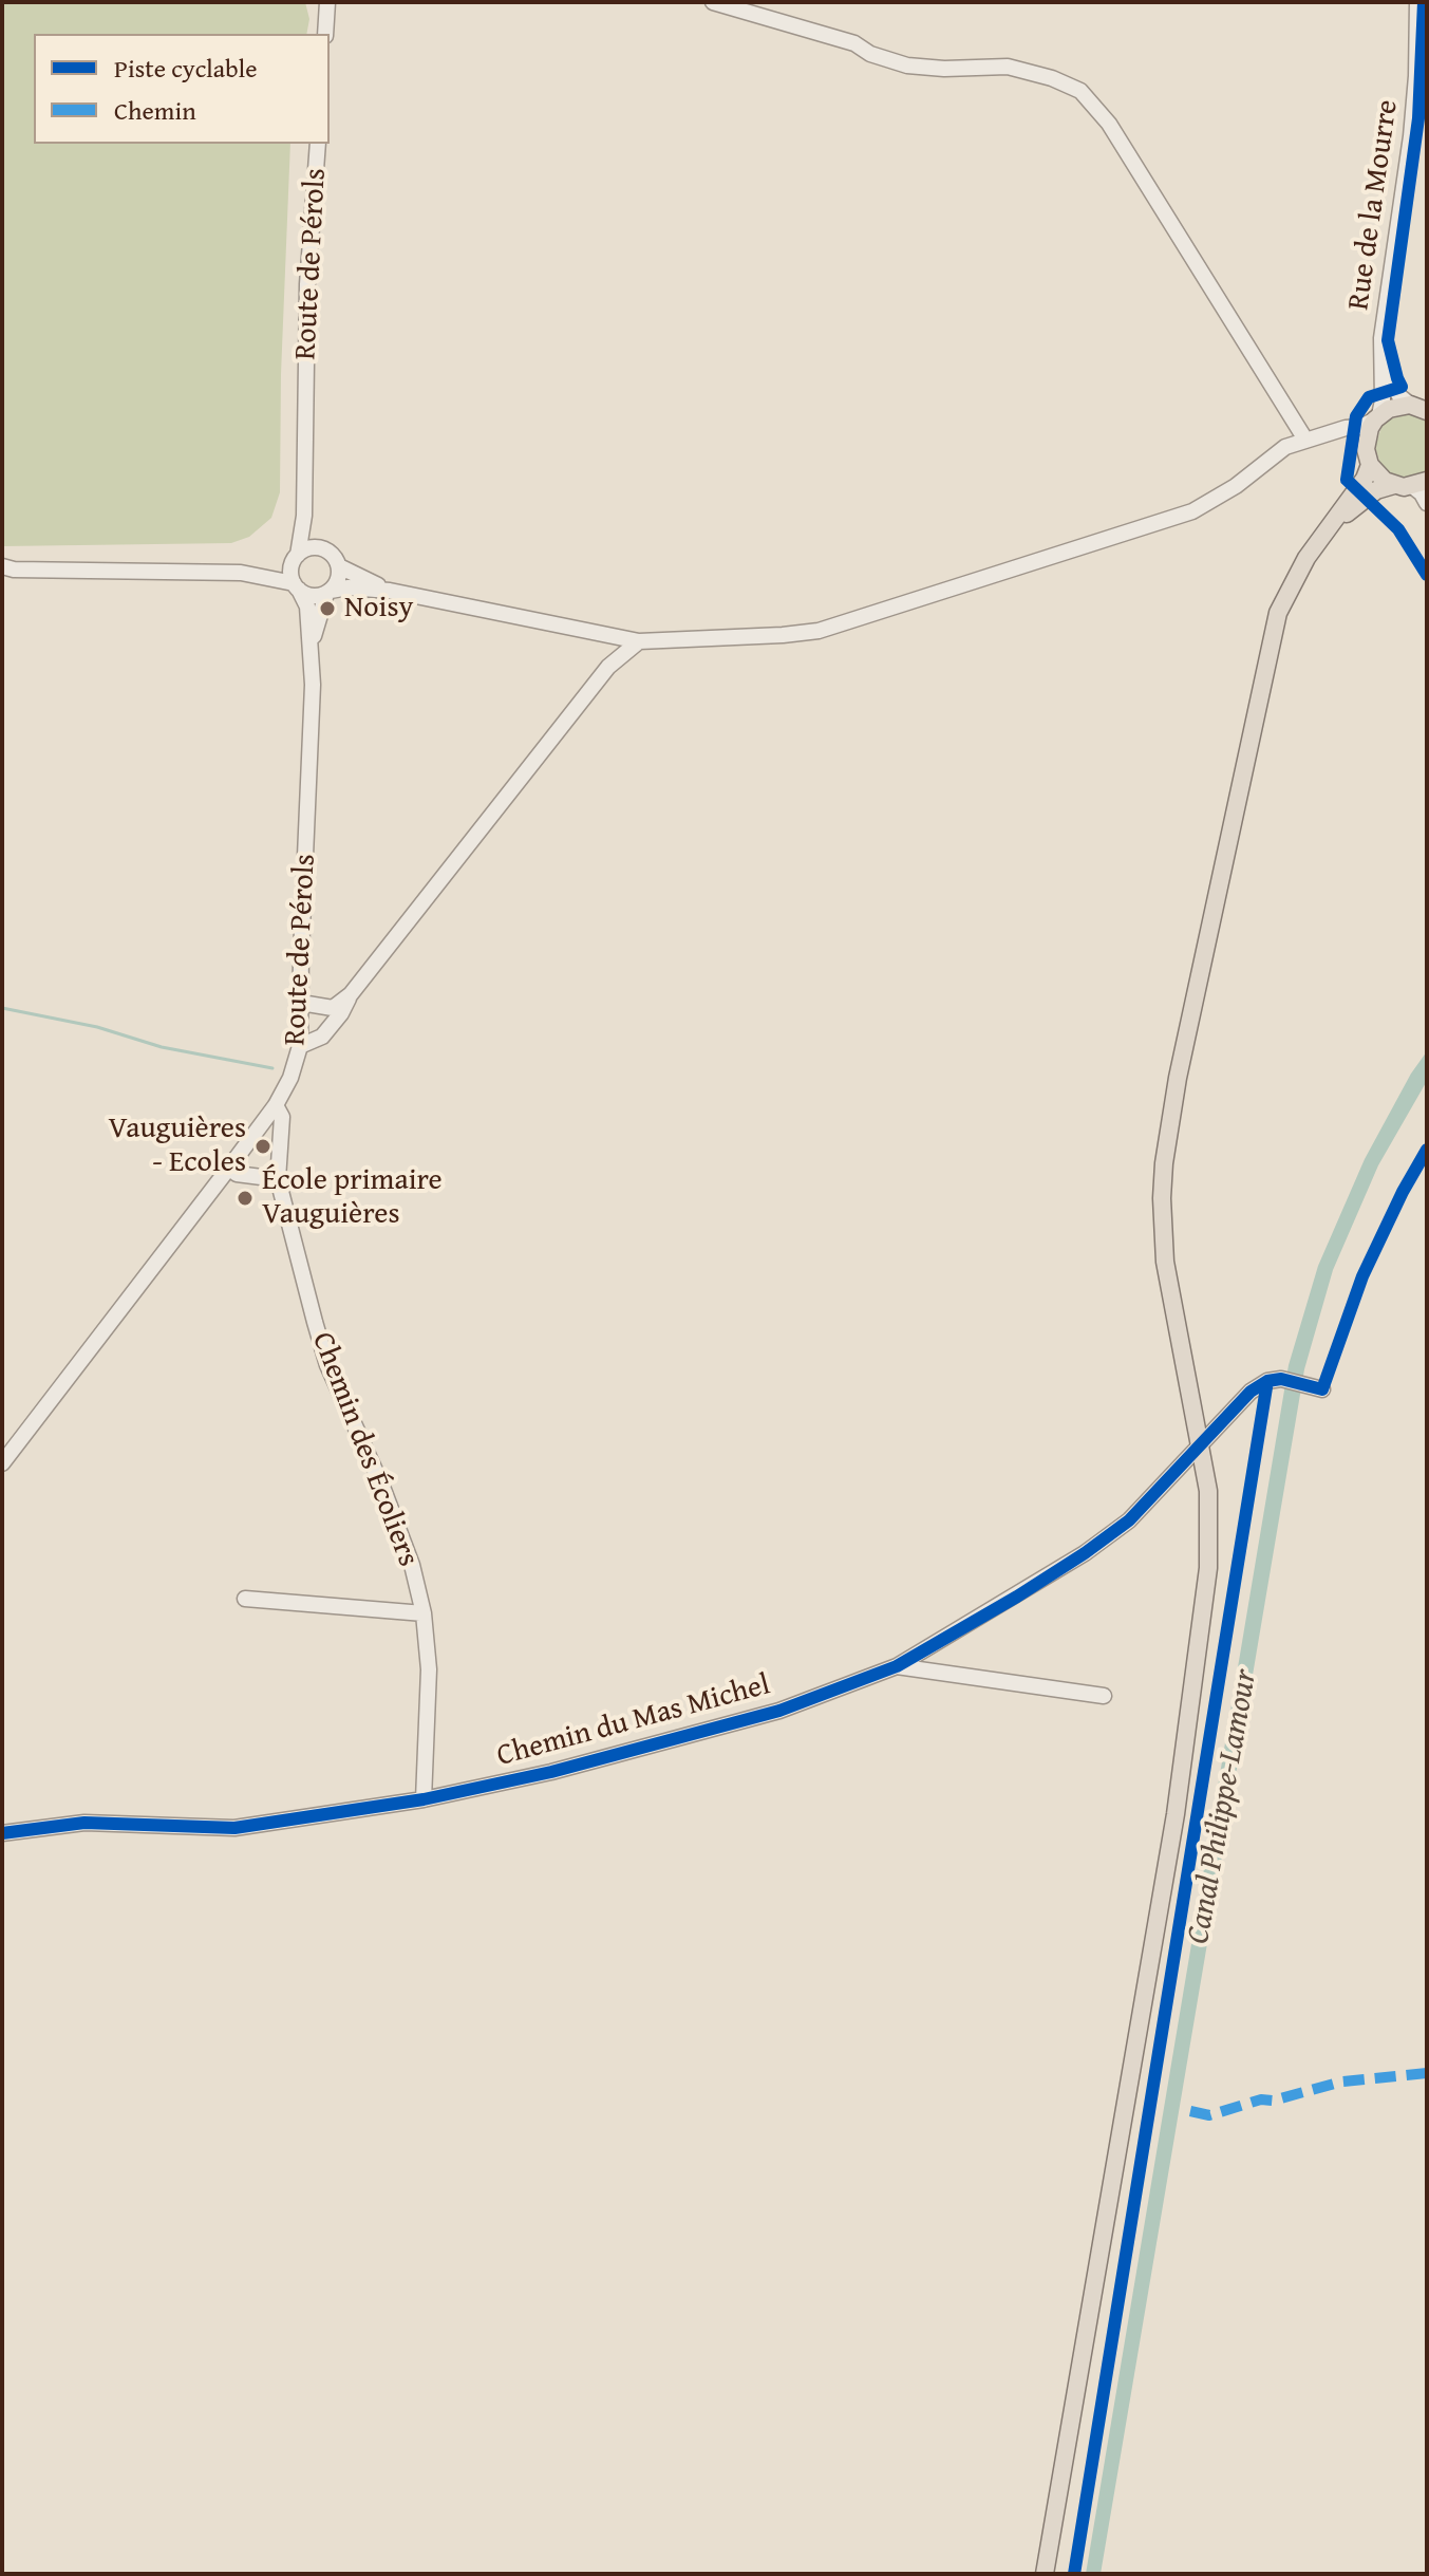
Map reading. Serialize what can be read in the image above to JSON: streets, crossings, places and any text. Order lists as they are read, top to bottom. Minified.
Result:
{"streets":{"street":["Rue de la Mourre","Route de Pérols","Chemin des Écoliers","Chemin du Mas Michel"]},"crossings":[["Route de Pérols","Chemin des Écoliers"],["Chemin des Écoliers","Chemin du Mas Michel"]],"water":["Canal Philippe-Lamour"],"places":["Noisy","Vauguières - Ecoles","École primaire Vauguières"],"legend":["Piste cyclable","Chemin"]}
